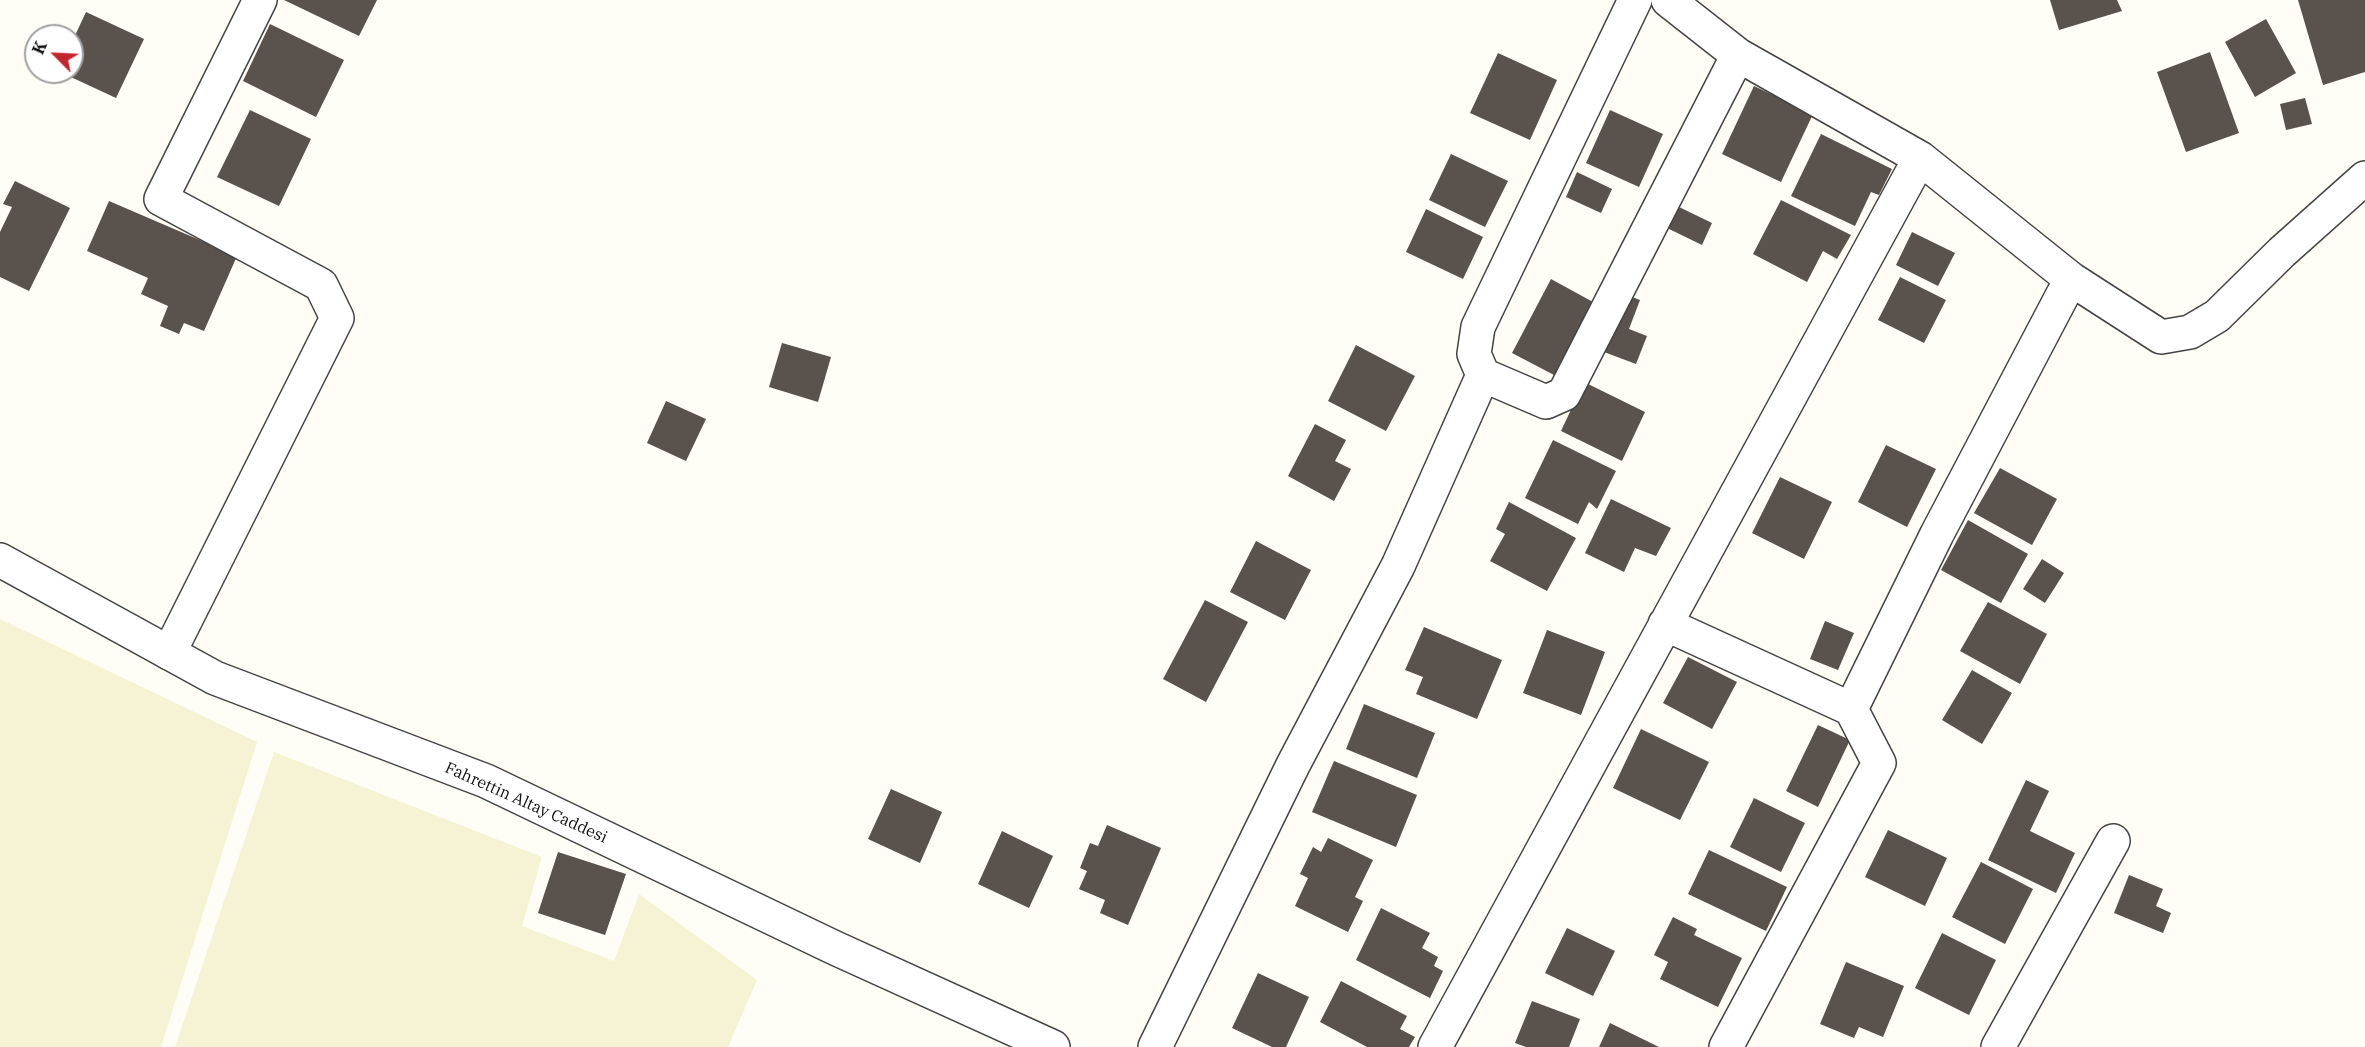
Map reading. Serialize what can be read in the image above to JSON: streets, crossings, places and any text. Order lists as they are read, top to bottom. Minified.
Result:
{"streets":{"street":["Fahrettin Altay Caddesi"]},"north":"top left"}
